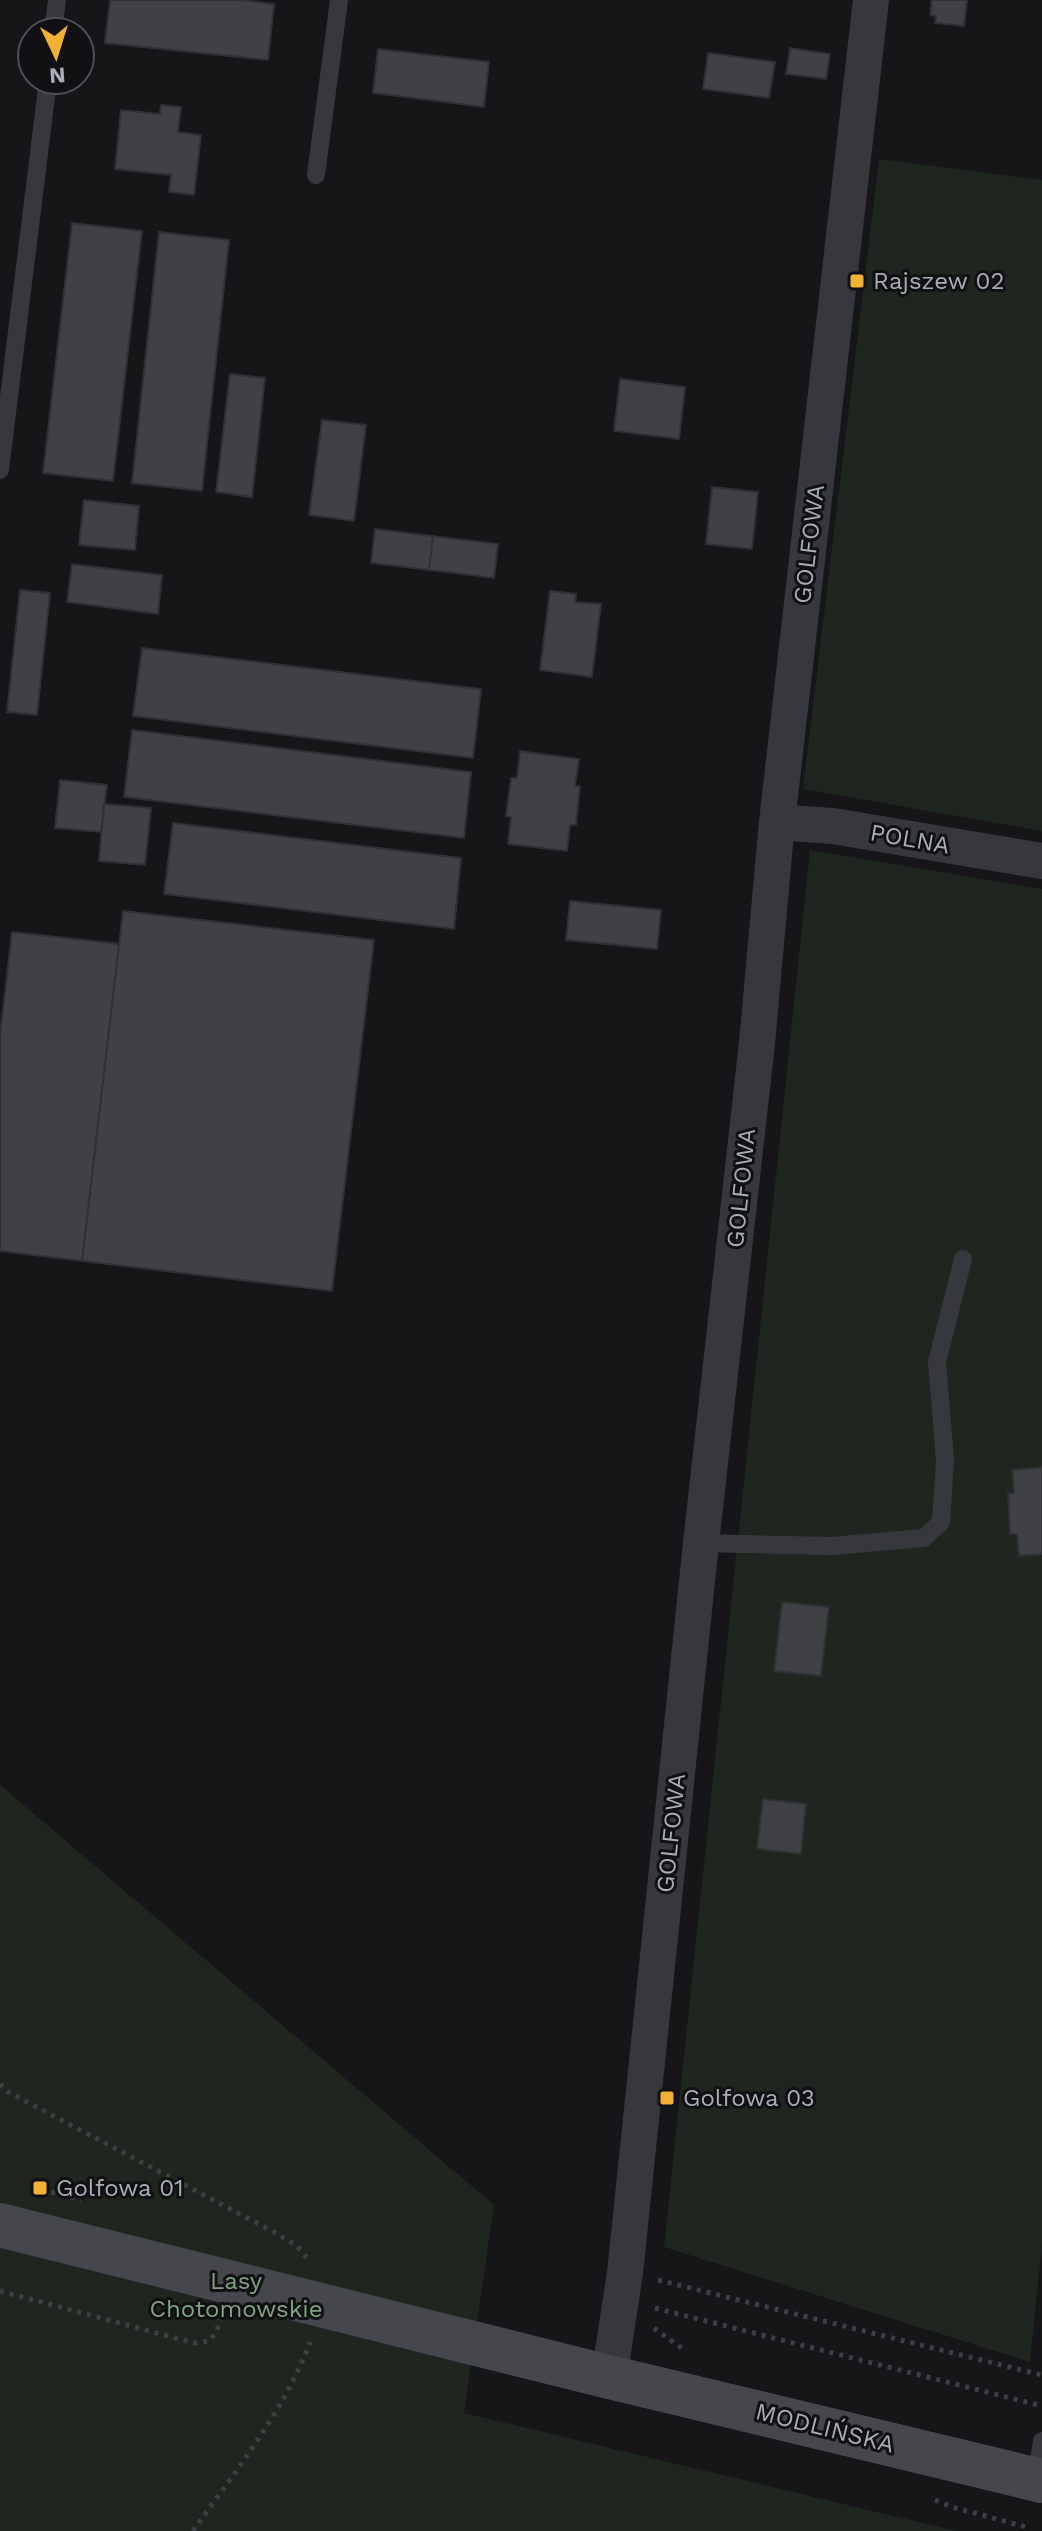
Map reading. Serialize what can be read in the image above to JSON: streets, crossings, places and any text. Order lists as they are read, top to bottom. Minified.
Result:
{"streets":{"main road":["MODLIŃSKA"],"street":["GOLFOWA","POLNA"]},"crossings":[["GOLFOWA","POLNA"],["GOLFOWA","MODLIŃSKA"]],"parks":["Lasy Chotomowskie"],"places":{"transit":["Rajszew 02","Golfowa 03","Golfowa 01"]},"north":"bottom"}
